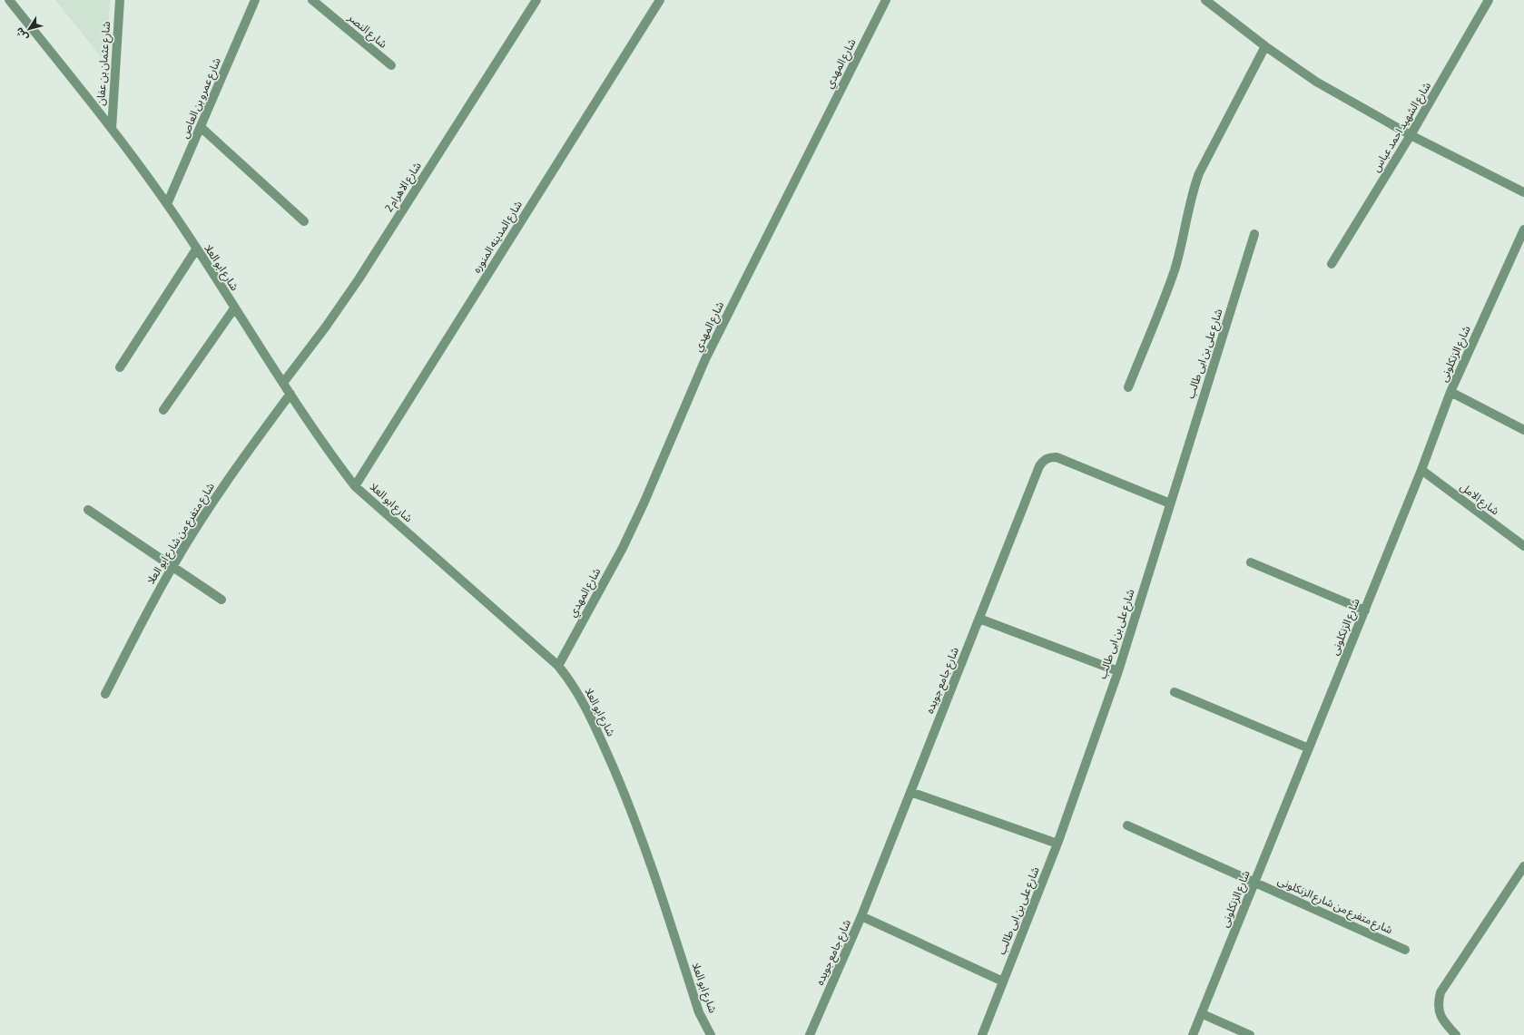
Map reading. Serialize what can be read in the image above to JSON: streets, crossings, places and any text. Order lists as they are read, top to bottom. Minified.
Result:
{"streets":{"street":["شارع النصر","شارع عثمان بن عفان","شارع المهدي","شارع عمرو بن العاص","شارع الشهيد احمد عباس","شارع الاهرام 2","شارع المدينه المنوره","شارع ابو العلا","شارع على بن ابى طالب","شارع الزنكلونى","شارع الامل","شارع متفرع من شارع ابو العلا","شارع جامع جويده","شارع متفرع من شارع الزنكلونى"]},"crossings":[["شارع عثمان بن عفان","شارع ابو العلا"],["شارع المهدي","شارع ابو العلا"],["شارع عمرو بن العاص","شارع ابو العلا"],["شارع الاهرام 2","شارع ابو العلا"],["شارع المدينه المنوره","شارع ابو العلا"],["شارع ابو العلا","شارع متفرع من شارع ابو العلا"],["شارع على بن ابى طالب","شارع جامع جويده"],["شارع الزنكلونى","شارع الامل"],["شارع الزنكلونى","شارع متفرع من شارع الزنكلونى"]],"north":"bottom left"}
